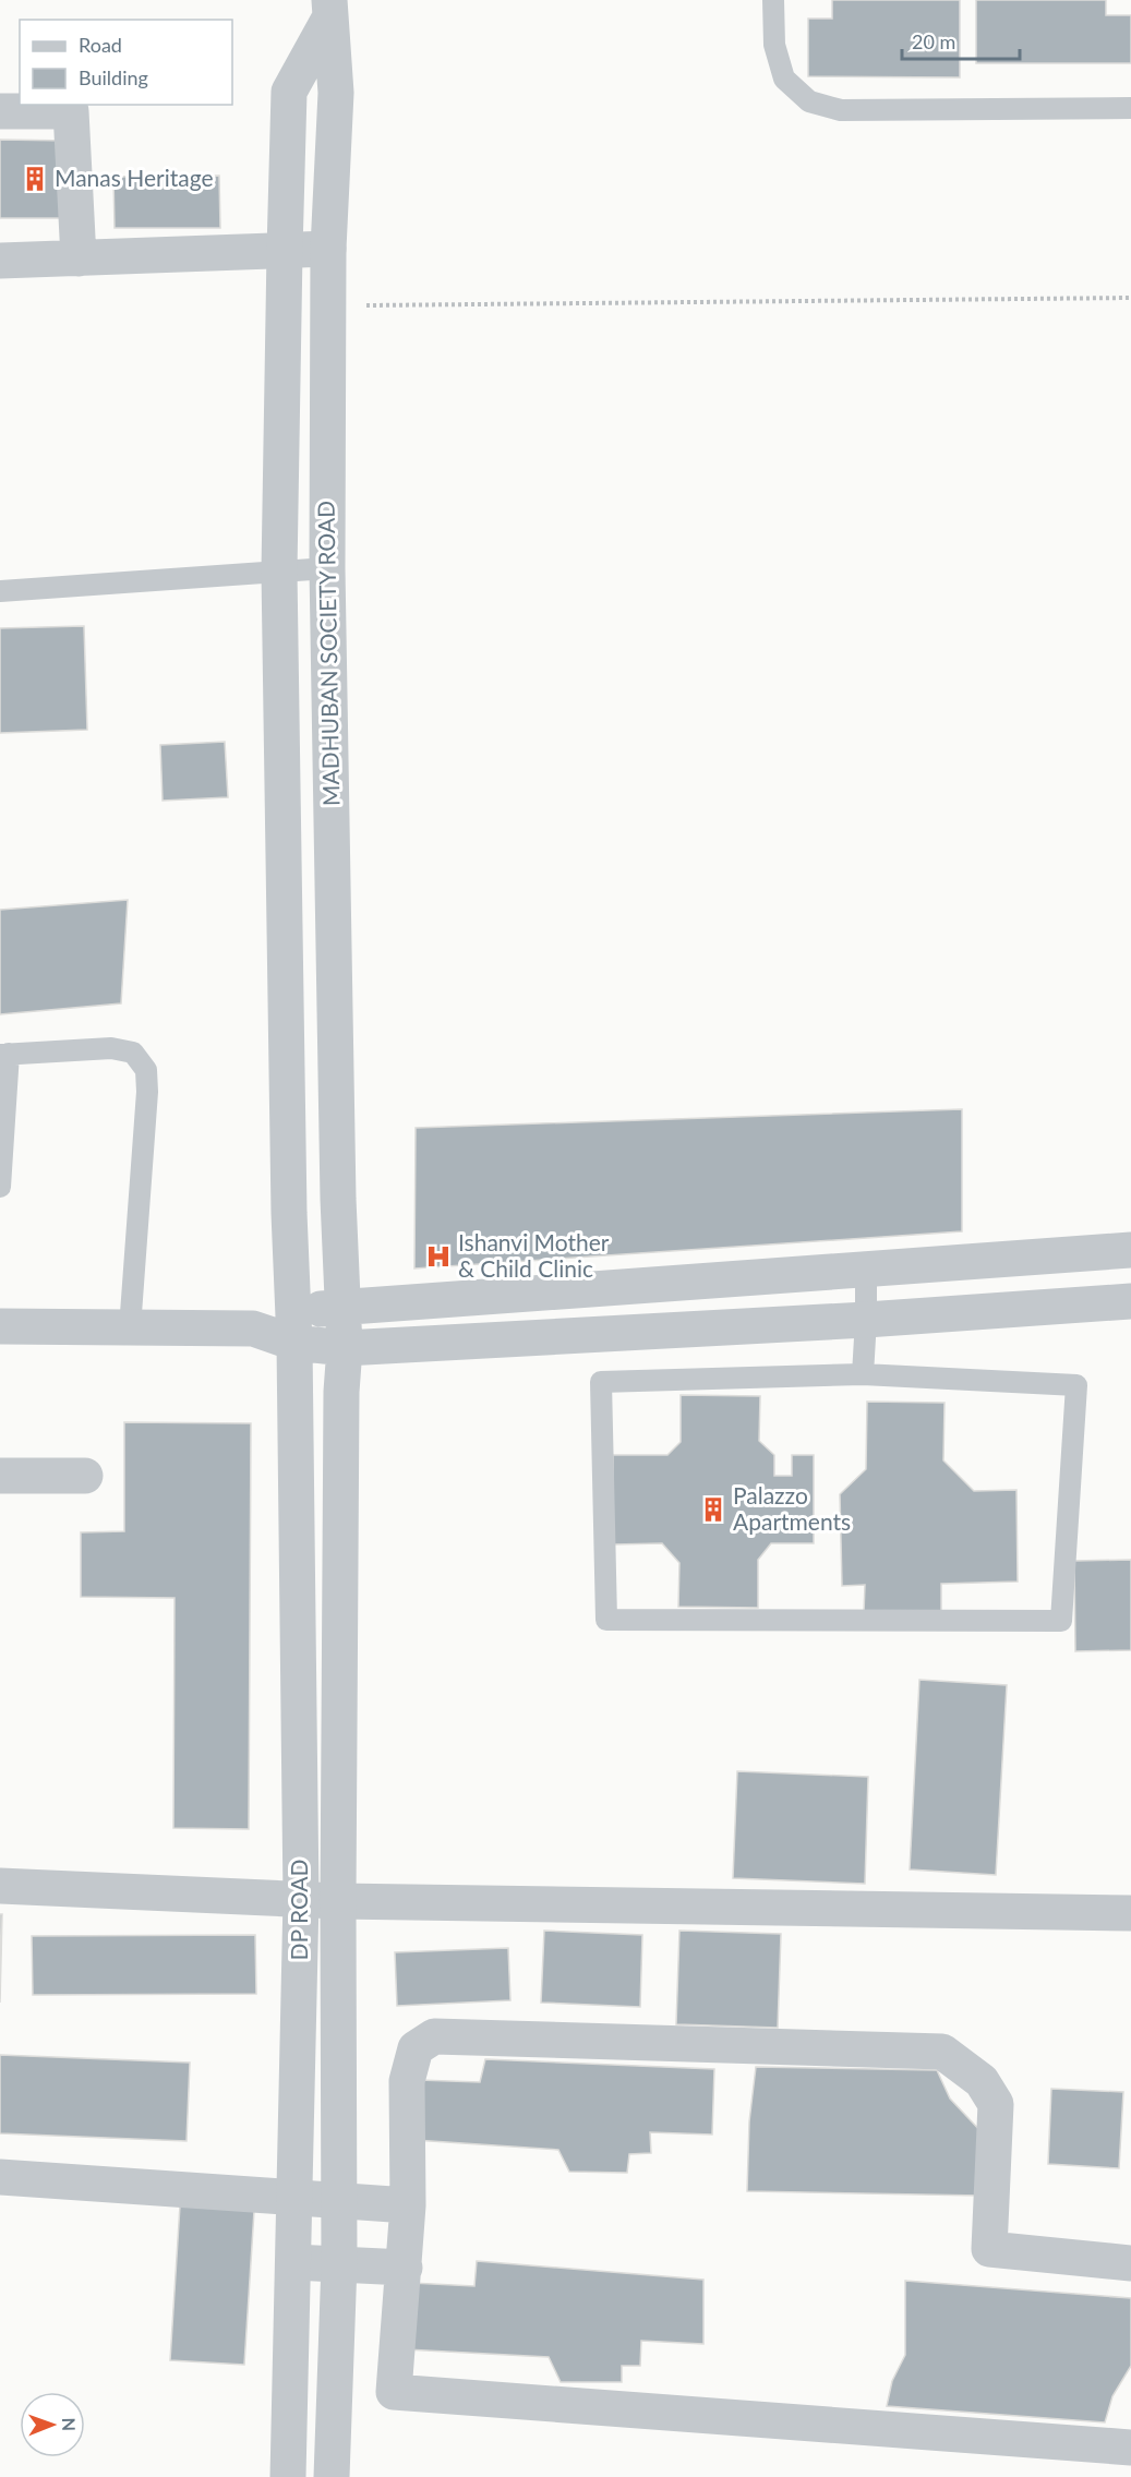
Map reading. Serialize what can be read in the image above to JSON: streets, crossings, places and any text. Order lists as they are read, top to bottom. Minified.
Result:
{"streets":{"street":["MADHUBAN SOCIETY ROAD","DP ROAD"]},"crossings":[["MADHUBAN SOCIETY ROAD","DP ROAD"]],"places":{"building":["Manas Heritage","Palazzo Apartments"],"hospital":["Ishanvi Mother & Child Clinic"]},"legend":["Road","Building"],"scale_bar":"20 m","north":"right"}
